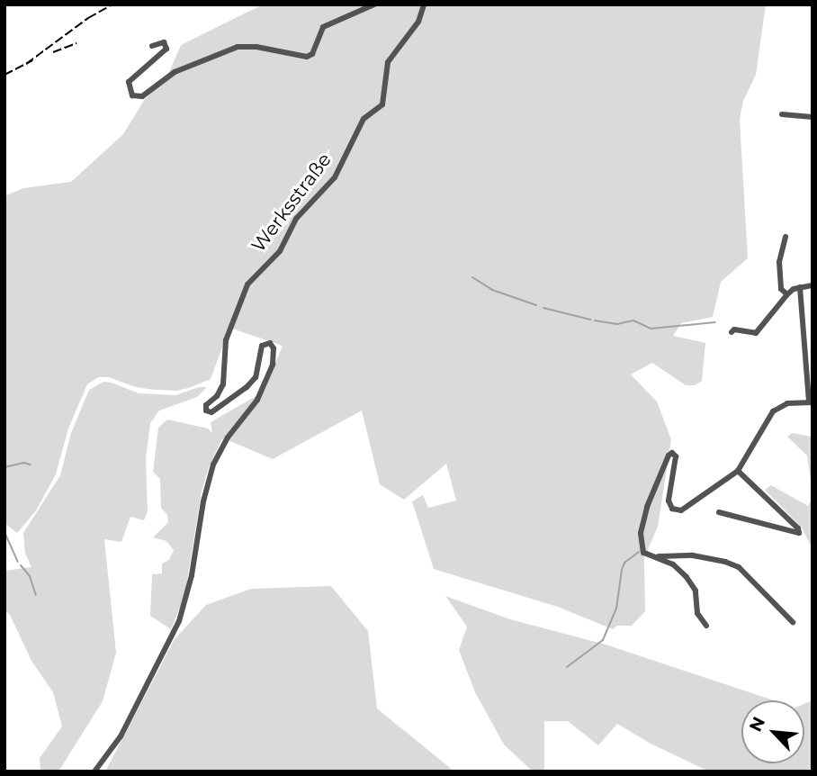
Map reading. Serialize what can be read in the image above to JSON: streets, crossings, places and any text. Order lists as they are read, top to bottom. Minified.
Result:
{"streets":{"street":["Werksstraße"]},"north":"top left"}
